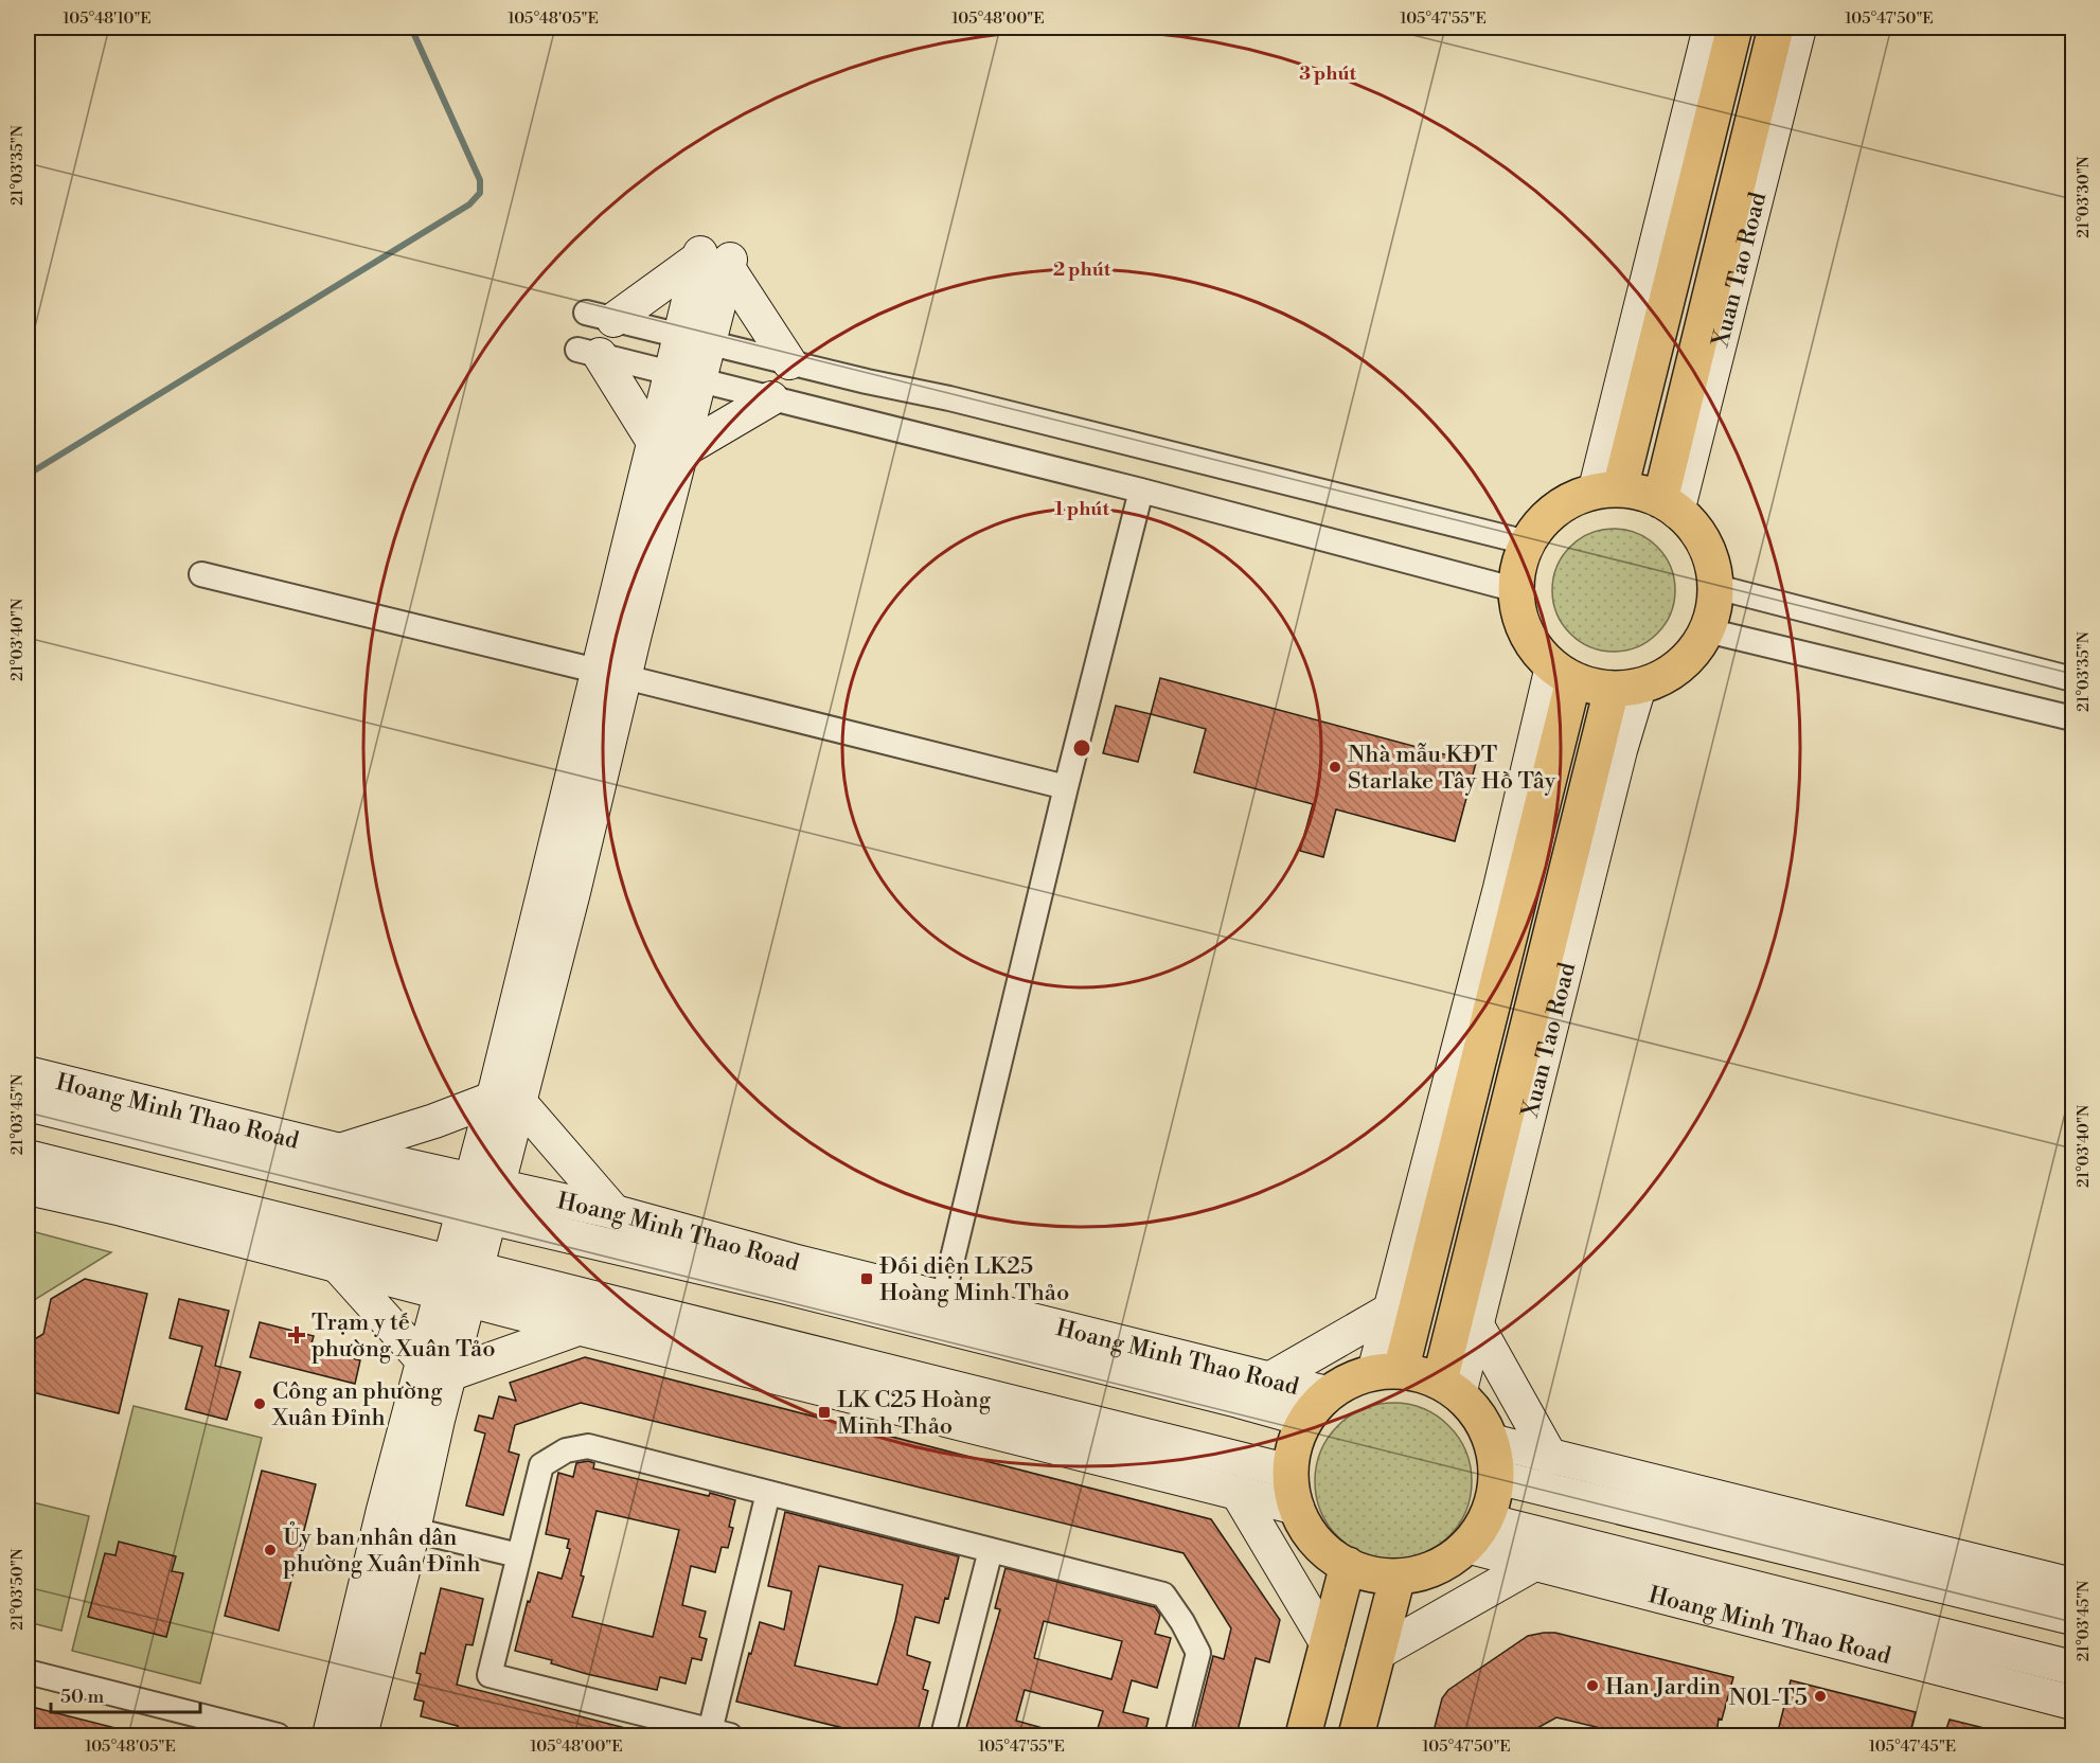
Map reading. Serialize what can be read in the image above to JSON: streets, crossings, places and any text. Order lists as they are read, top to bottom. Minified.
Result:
{"streets":{"main road":["Xuan Tao Road","Hoang Minh Thao Road"]},"crossings":[["Xuan Tao Road","Hoang Minh Thao Road"]],"places":{"other":["Nhà mẫu KĐT Starlake Tây Hồ Tây","Công an phường Xuân Đỉnh","Ủy ban nhân dân phường Xuân Đỉnh","Han Jardin","N01-T5"],"transit":["Đối diện LK25 Hoàng Minh Thảo","LK C25 Hoàng Minh Thảo"],"health":["Trạm y tế phường Xuân Tảo"]},"scale_bar":"50 m","coordinates":["105°48'10\"E","105°48'05\"E","105°48'00\"E","105°47'55\"E","105°47'50\"E","21°03'35\"N","21°03'30\"N","21°03'40\"N","21°03'45\"N","21°03'50\"N","105°47'45\"E"],"rings":["3 phút","2 phút","1 phút"]}
